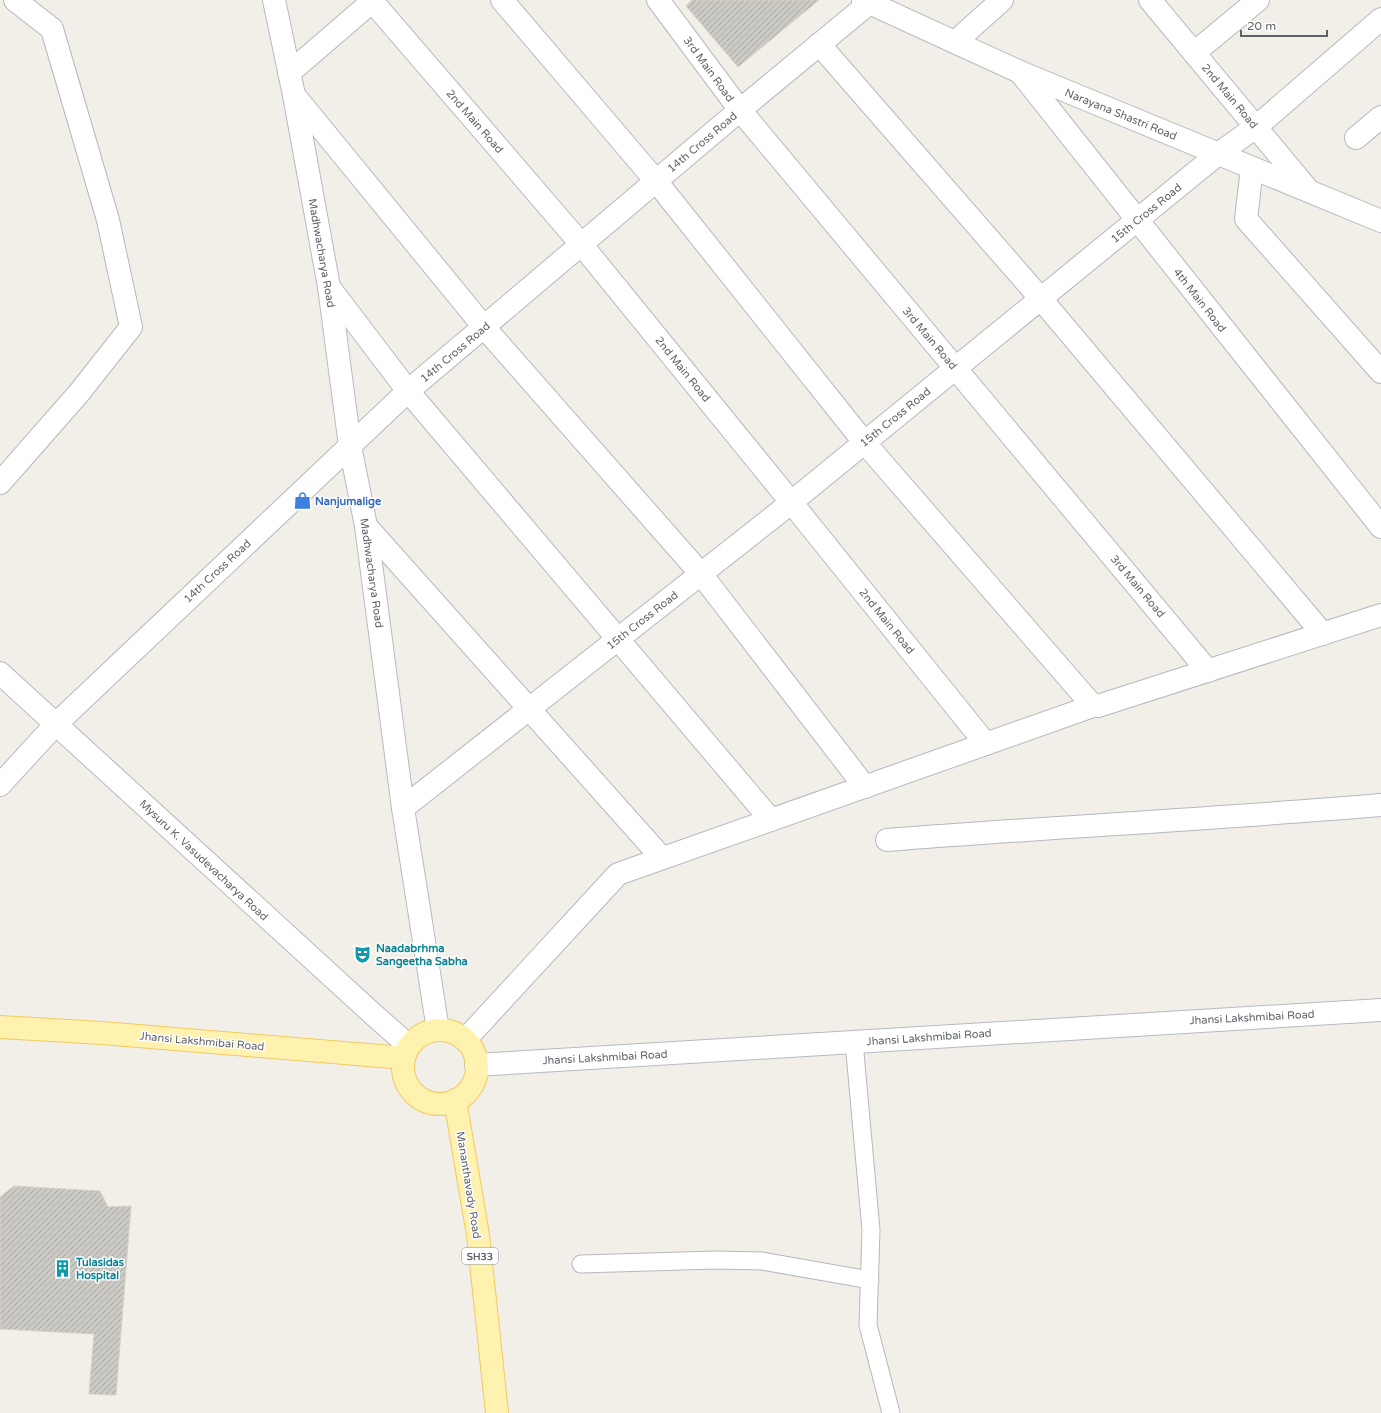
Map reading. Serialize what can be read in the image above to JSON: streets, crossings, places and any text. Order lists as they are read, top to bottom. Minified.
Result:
{"streets":{"main road":["Jhansi Lakshmibai Road","Mananthavady Road","SH33"],"street":["3rd Main Road","2nd Main Road","Narayana Shastri Road","14th Cross Road","15th Cross Road","Madhwacharya Road","4th Main Road","Mysuru K. Vasudevacharya Road"]},"crossings":[["3rd Main Road","14th Cross Road"],["3rd Main Road","15th Cross Road"],["2nd Main Road","Narayana Shastri Road"],["2nd Main Road","14th Cross Road"],["2nd Main Road","15th Cross Road"],["Narayana Shastri Road","14th Cross Road"],["Narayana Shastri Road","15th Cross Road"],["Narayana Shastri Road","4th Main Road"],["14th Cross Road","Madhwacharya Road"],["14th Cross Road","Mysuru K. Vasudevacharya Road"],["15th Cross Road","Madhwacharya Road"],["15th Cross Road","4th Main Road"],["Madhwacharya Road","Mysuru K. Vasudevacharya Road"],["Madhwacharya Road","Jhansi Lakshmibai Road"],["Madhwacharya Road","Mananthavady Road"],["Mysuru K. Vasudevacharya Road","Jhansi Lakshmibai Road"],["Mysuru K. Vasudevacharya Road","Mananthavady Road"],["Jhansi Lakshmibai Road","Mananthavady Road"]],"places":{"shop":["Nanjumalige"],"theatre":["Naadabrhma Sangeetha Sabha"],"building":["Tulasidas Hospital"]},"scale_bar":"20 m"}
